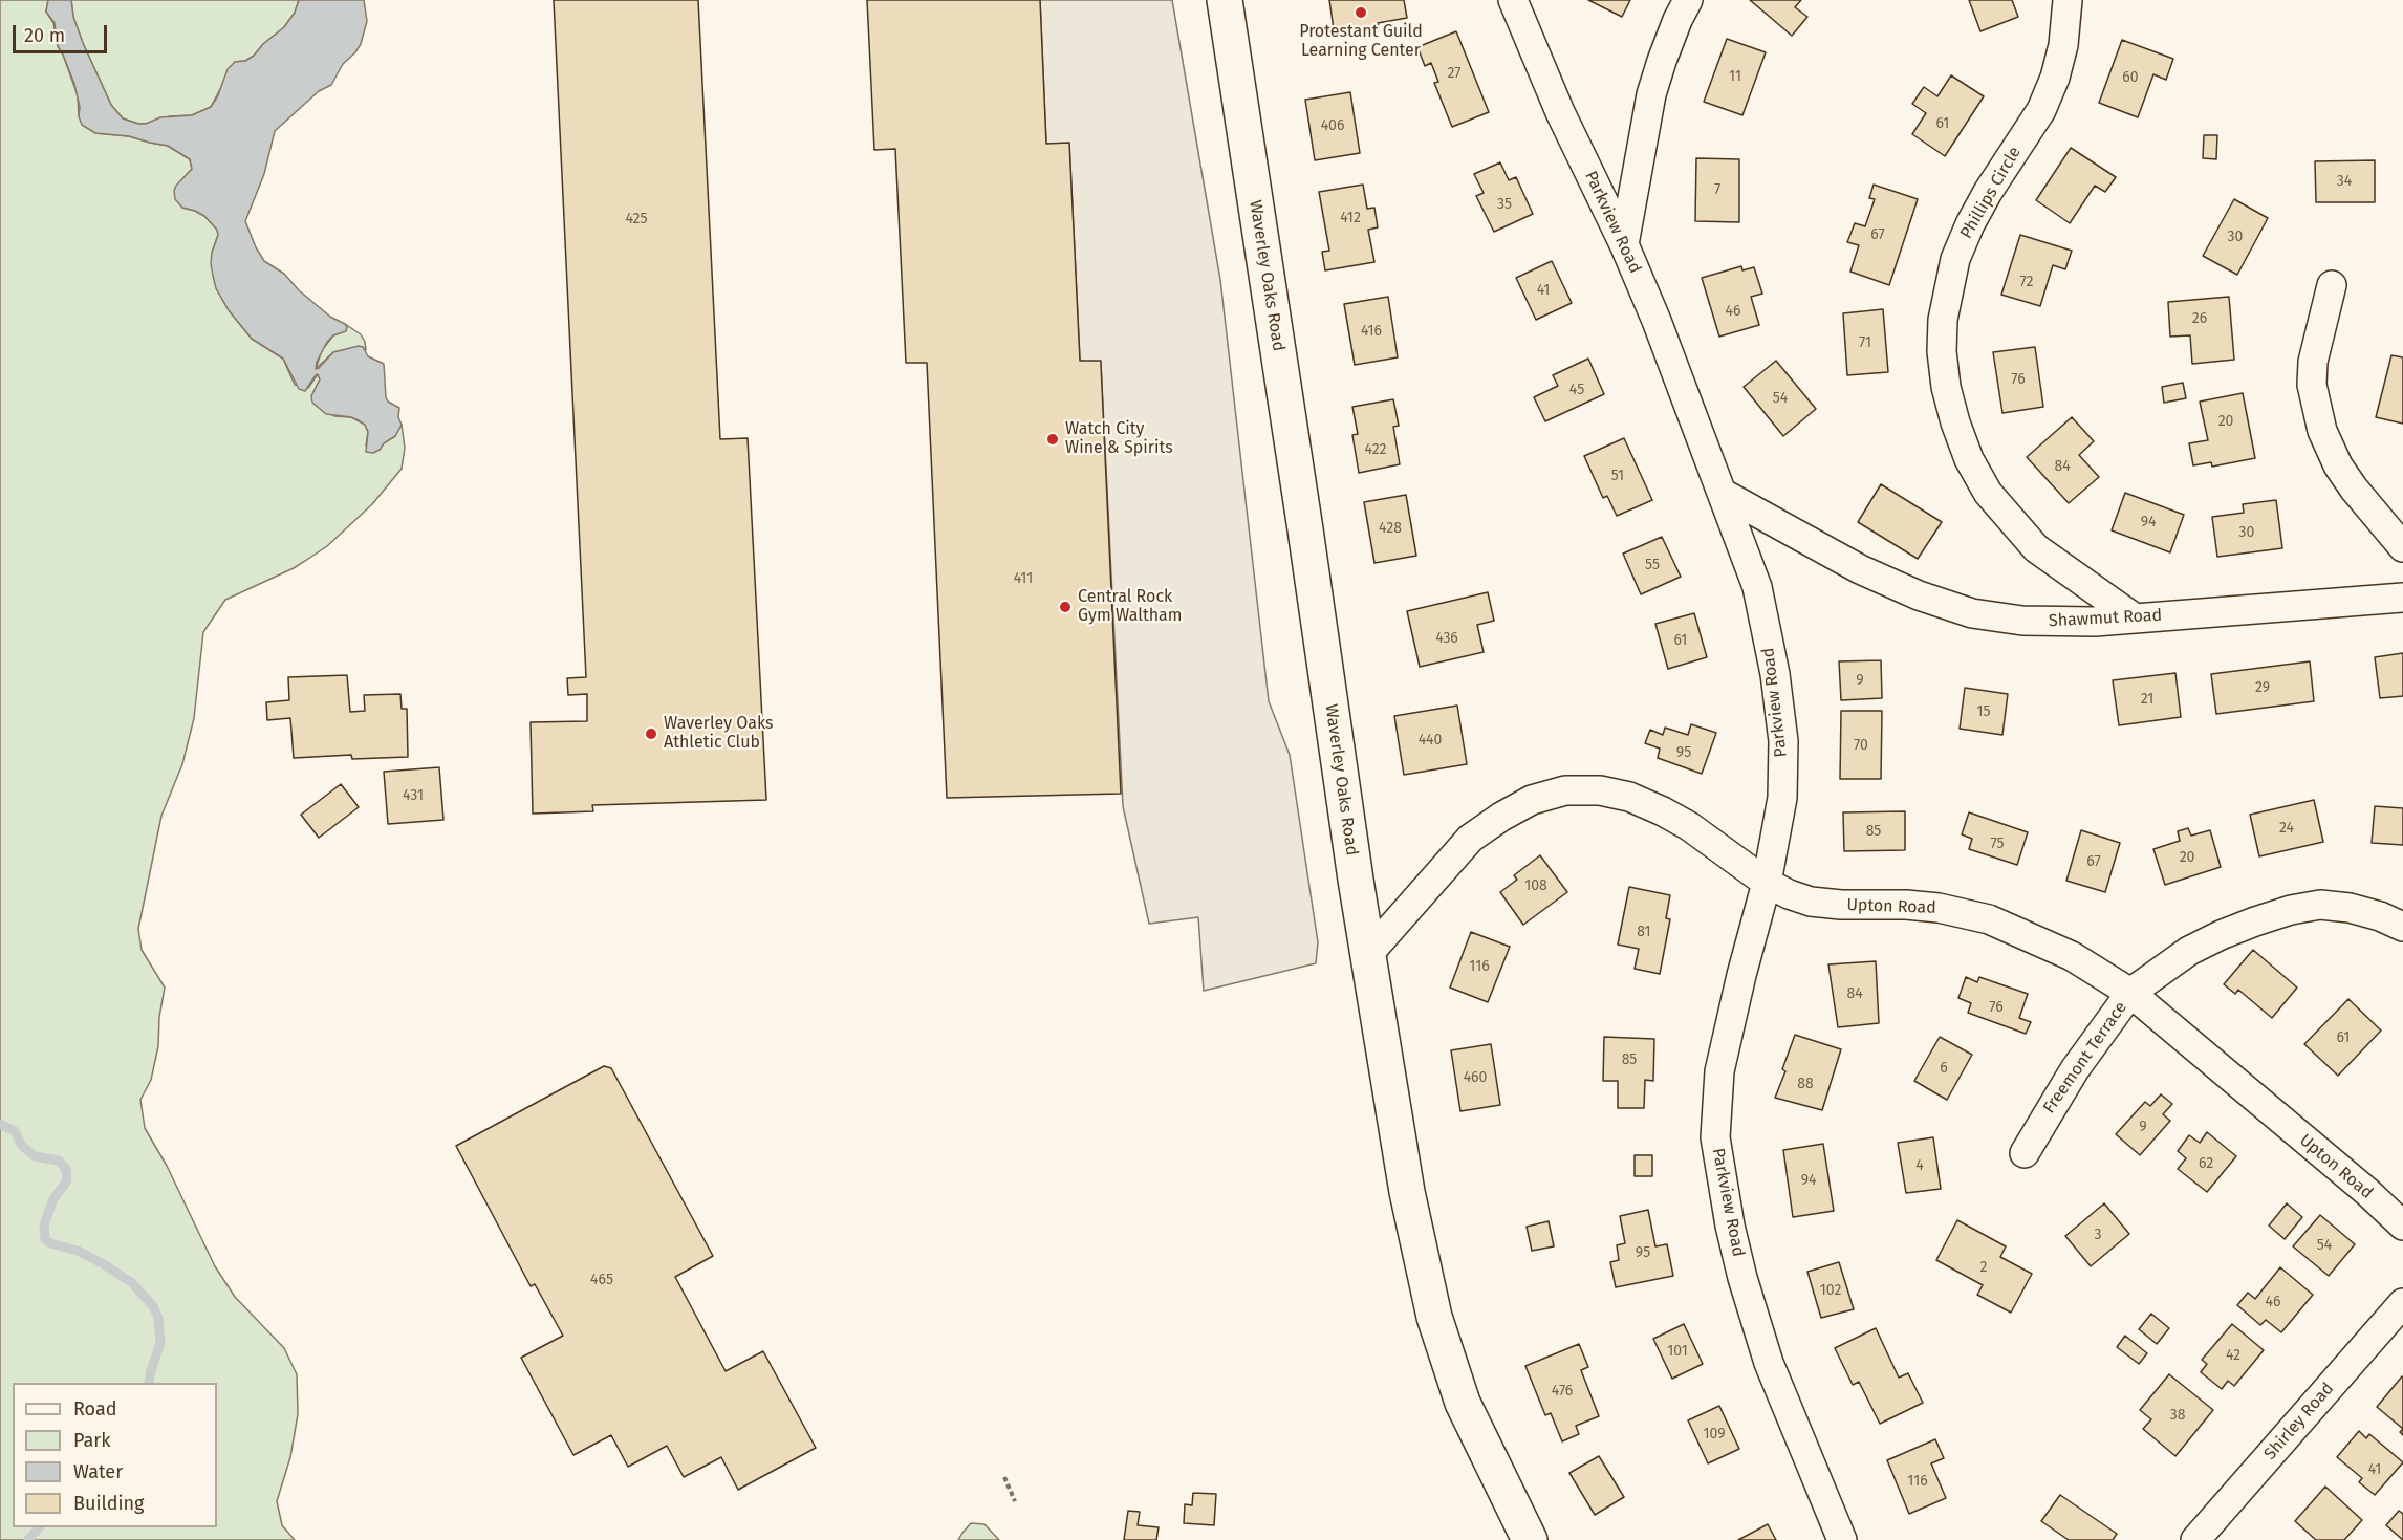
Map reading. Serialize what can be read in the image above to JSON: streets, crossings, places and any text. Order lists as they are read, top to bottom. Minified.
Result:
{"streets":{"main road":["Waverley Oaks Road"],"street":["Phillips Circle","Parkview Road","Shawmut Road","Upton Road","Freemont Terrace","Shirley Road"]},"crossings":[["Phillips Circle","Shawmut Road"],["Parkview Road","Shawmut Road"],["Parkview Road","Upton Road"],["Waverley Oaks Road","Upton Road"],["Upton Road","Freemont Terrace"]],"places":["Protestant Guild Learning Center","Watch City Wine & Spirits","Central Rock Gym Waltham","Waverley Oaks Athletic Club"],"house_numbers":["27","11","60","61","406","34","7","35","412","425","67","30","72","41","46","26","416","71","76","45","54","20","422","84","51","94","428","30","55","411","436","61","9","29","21","15","440","70","95","431","24","85","75","20","67","108","81","116","84","76","61","85","6","460","88","9","62","4","94","3","54","95","2","465","102","46","101","42","476","38","109","41","116"],"legend":["Road","Park","Water","Building"],"scale_bar":"20 m"}
